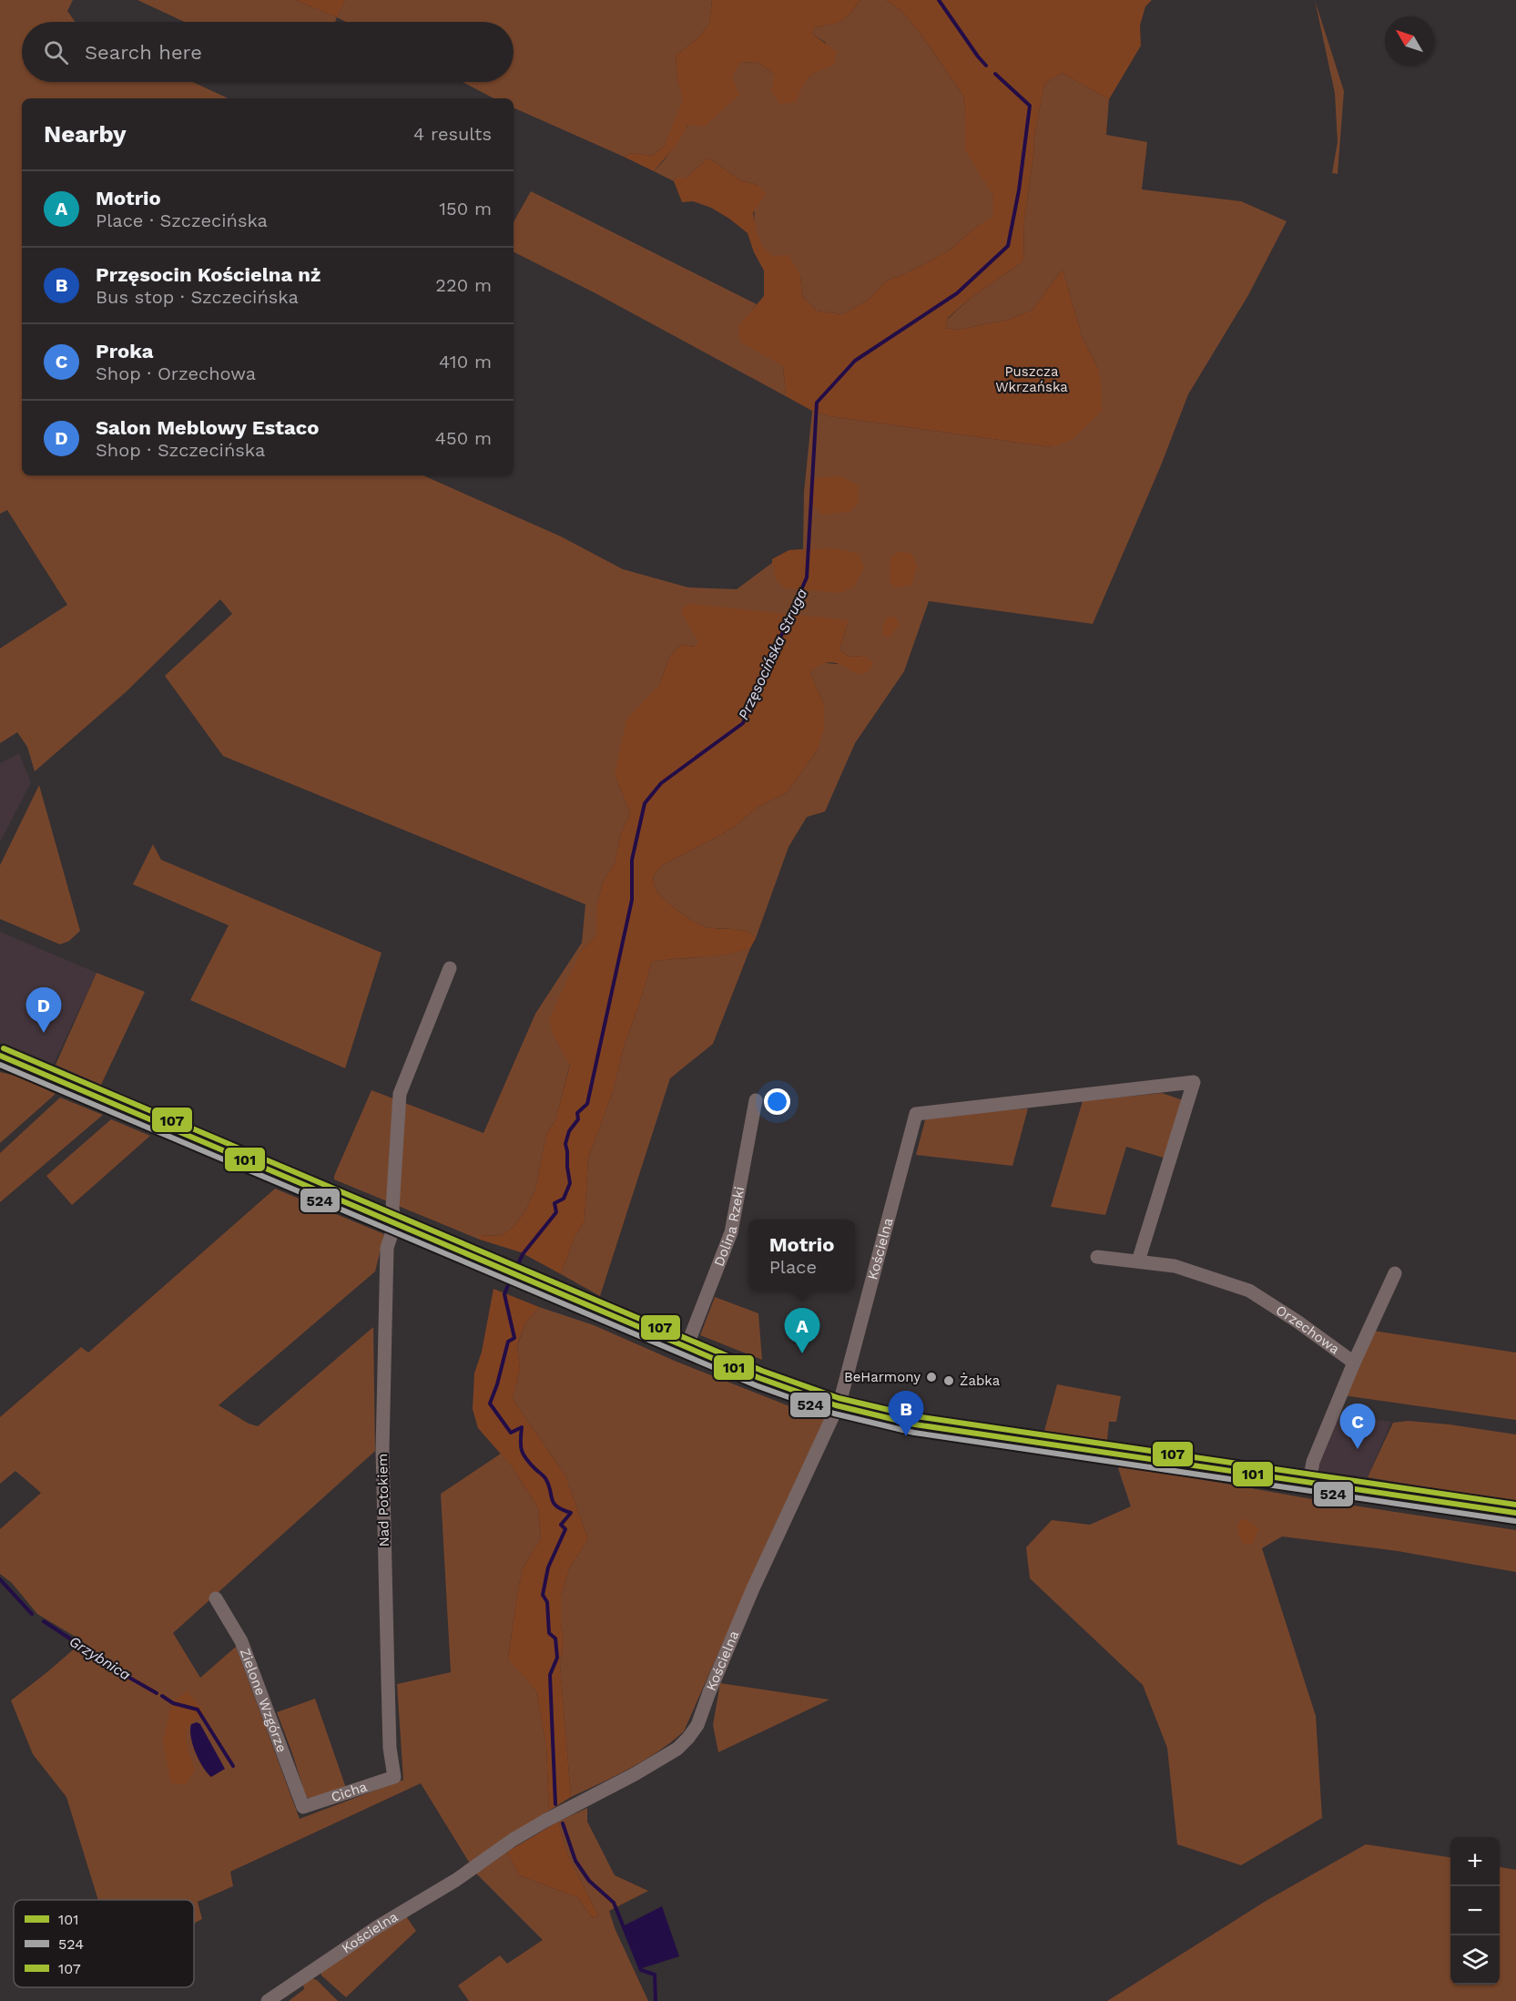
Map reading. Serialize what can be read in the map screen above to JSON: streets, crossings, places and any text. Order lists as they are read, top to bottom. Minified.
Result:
{"streets":{"street":["Dolina Rzeki","Kościelna","Orzechowa","Nad Potokiem","Zielone Wzgórze","Cicha"]},"crossings":[["Kościelna","Orzechowa"],["Nad Potokiem","Cicha"],["Zielone Wzgórze","Cicha"]],"water":["Przęsocińska Struga","Grzybnica"],"parks":["Puszcza Wkrzańska"],"places":["BeHarmony","Żabka"],"lines":["transit line 107","transit line 101","transit line 524"],"legend":["101","524","107"],"north":"top left","page":{"search":"Search here","heading":["Nearby","4 results"],"list":[{"mark":"A","name":"Motrio","note":"Place · Szczecińska","value":"150 m"},{"mark":"B","name":"Przęsocin Kościelna nż","note":"Bus stop · Szczecińska","value":"220 m"},{"mark":"C","name":"Proka","note":"Shop · Orzechowa","value":"410 m"},{"mark":"D","name":"Salon Meblowy Estaco","note":"Shop · Szczecińska","value":"450 m"}],"pins":["D","A","B","C"],"popup":["Motrio","Place"],"map_buttons":["+","−"]}}
